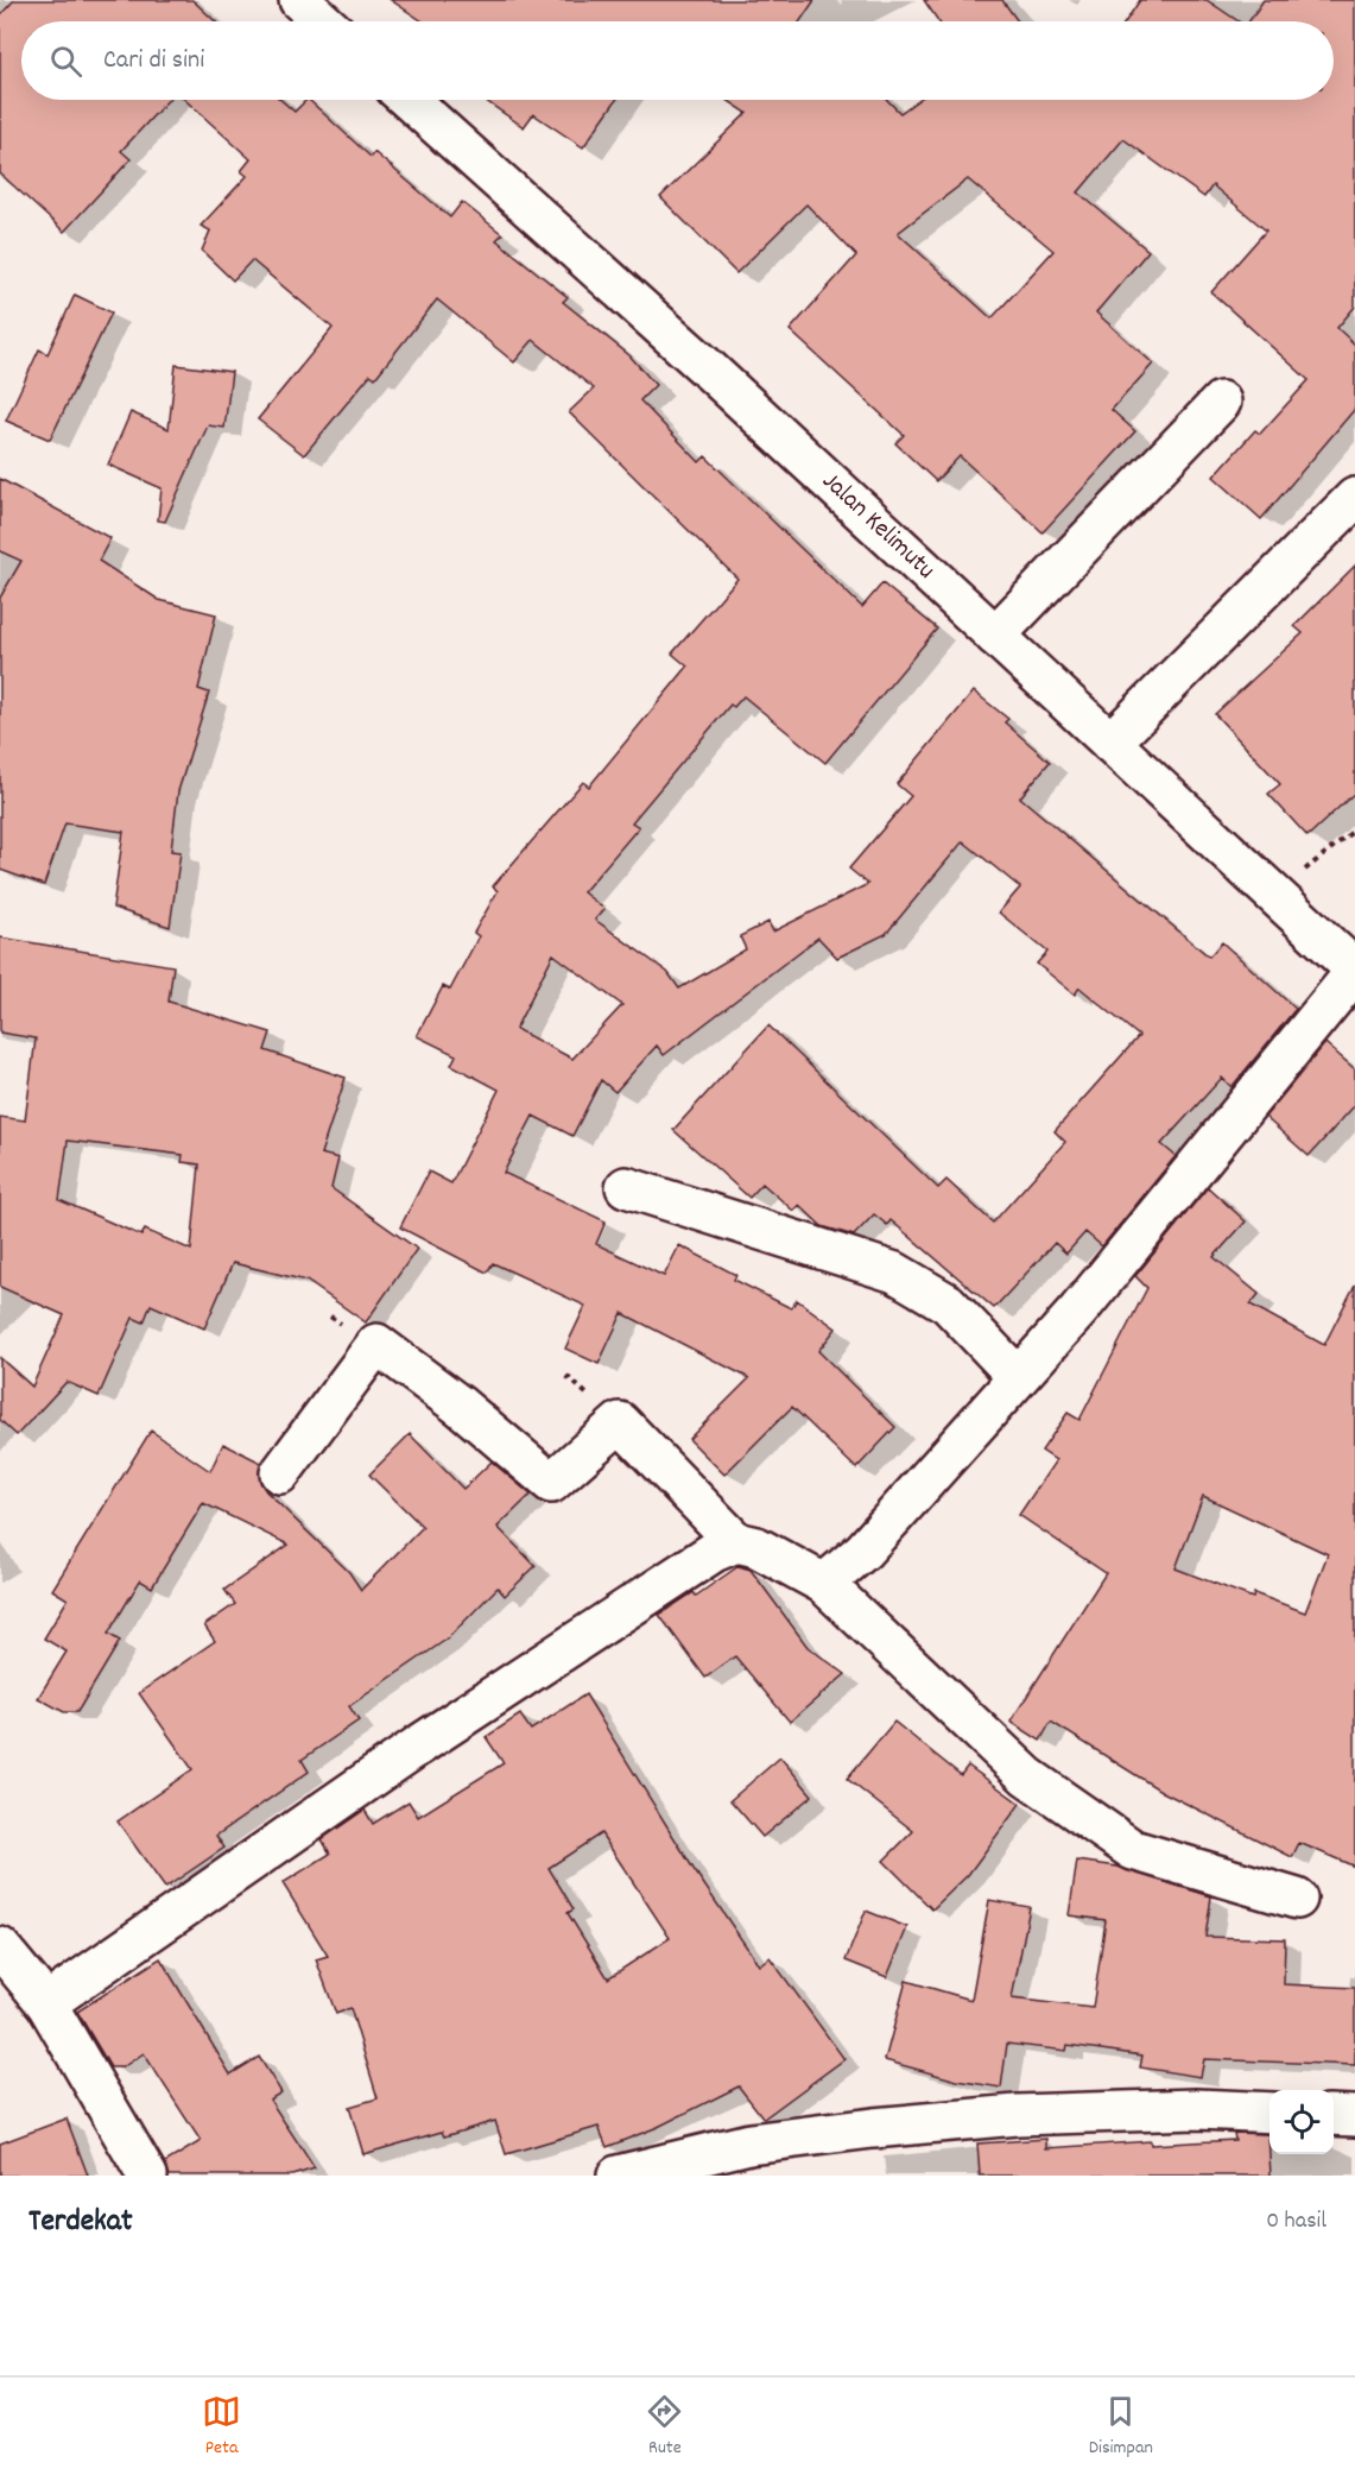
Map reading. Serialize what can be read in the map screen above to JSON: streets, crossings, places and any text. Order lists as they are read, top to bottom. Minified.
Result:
{"streets":{"street":["Jalan Kelimutu"]},"page":{"search":"Cari di sini","heading":["Terdekat","0 hasil"],"nav":["Peta","Rute","Disimpan"]}}
